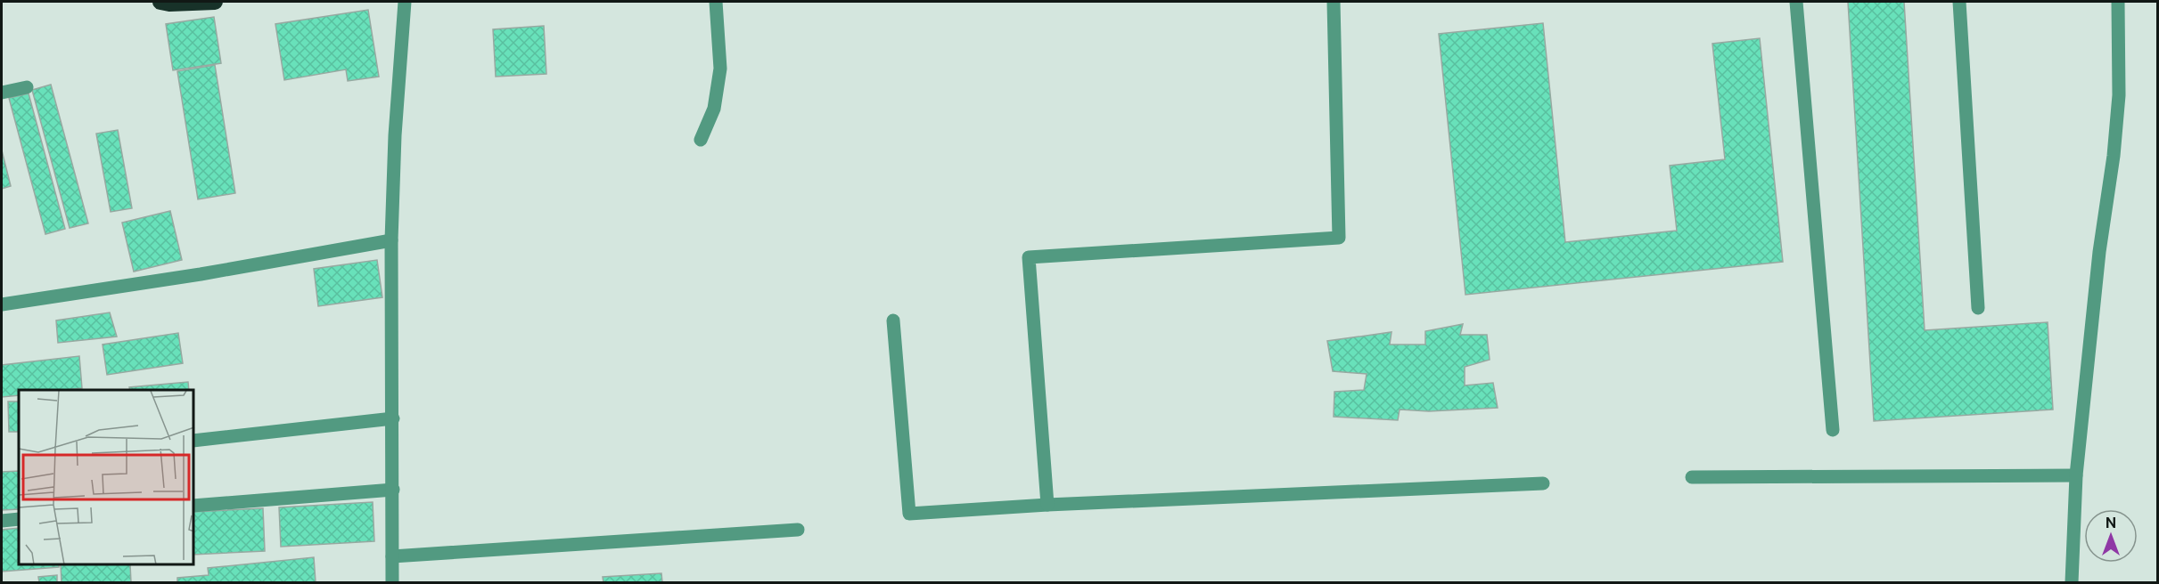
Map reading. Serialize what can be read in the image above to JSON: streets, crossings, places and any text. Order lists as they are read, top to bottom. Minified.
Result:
{"north":"top"}
